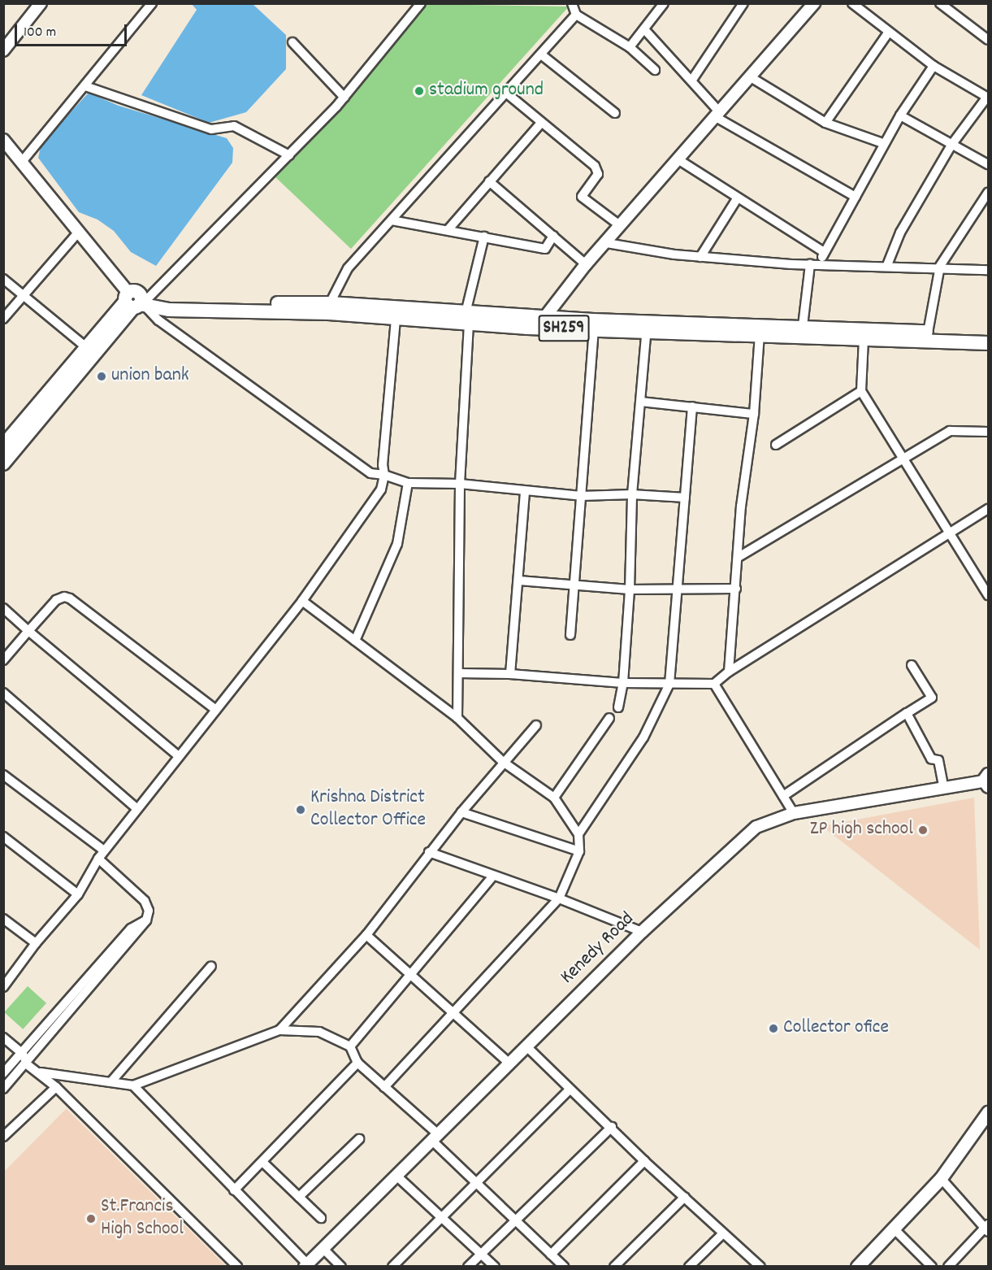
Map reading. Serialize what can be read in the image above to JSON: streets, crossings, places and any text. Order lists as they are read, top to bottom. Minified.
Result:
{"streets":{"main road":["SH259"],"street":["Kenedy Road"]},"places":["stadium ground","union bank","Krishna District Collector Office","ZP high school","Collector ofice","St.Francis High School"],"scale_bar":"100 m"}
